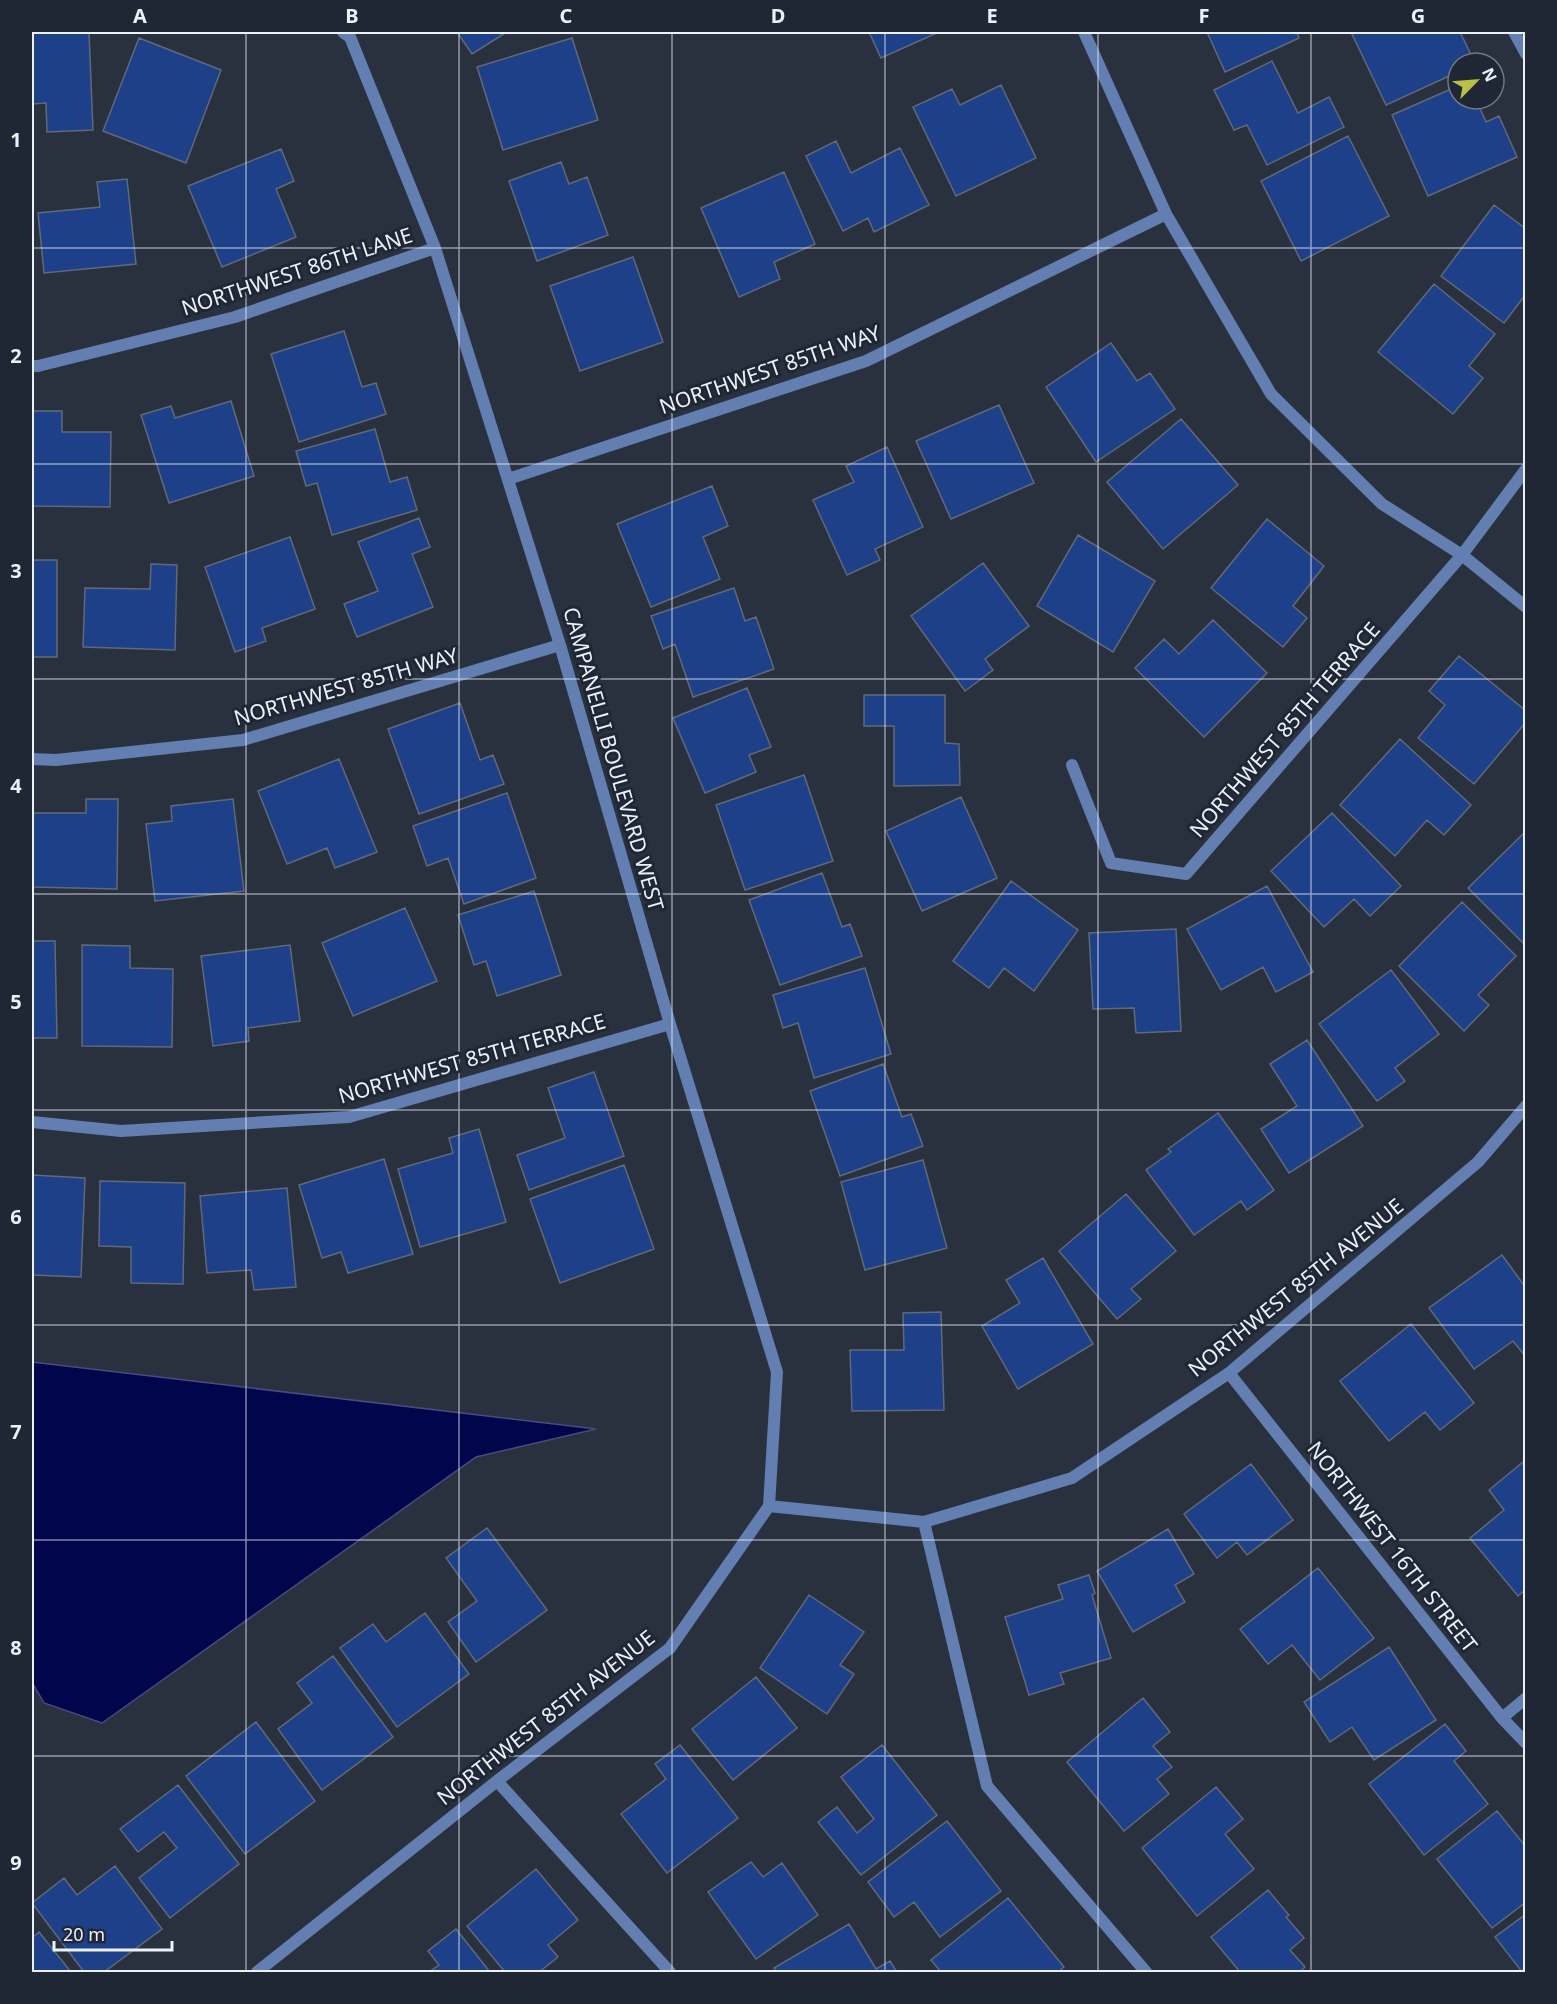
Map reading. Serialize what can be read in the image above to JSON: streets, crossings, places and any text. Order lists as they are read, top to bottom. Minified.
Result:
{"streets":{"street":["NORTHWEST 86TH LANE","NORTHWEST 85TH WAY","NORTHWEST 85TH TERRACE","CAMPANELLI BOULEVARD WEST","NORTHWEST 85TH AVENUE","NORTHWEST 16TH STREET"]},"crossings":[["NORTHWEST 86TH LANE","CAMPANELLI BOULEVARD WEST"],["NORTHWEST 85TH WAY","CAMPANELLI BOULEVARD WEST"],["NORTHWEST 85TH TERRACE","CAMPANELLI BOULEVARD WEST"],["CAMPANELLI BOULEVARD WEST","NORTHWEST 85TH AVENUE"],["NORTHWEST 85TH AVENUE","NORTHWEST 16TH STREET"]],"scale_bar":"20 m","north":"top right","grid":{"columns":["A","B","C","D","E","F","G"],"rows":["1","2","3","4","5","6","7","8","9"]}}
